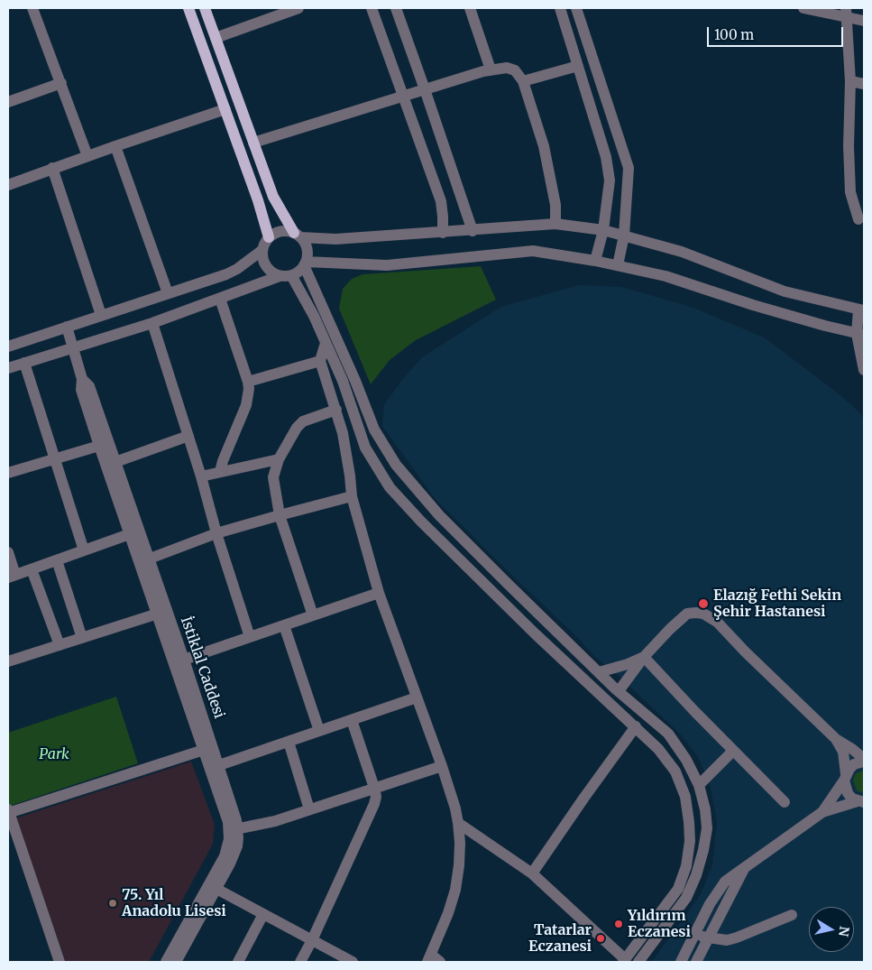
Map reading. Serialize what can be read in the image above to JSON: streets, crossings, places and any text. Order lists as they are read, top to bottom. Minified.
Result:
{"streets":{"street":["İstiklal Caddesi"]},"parks":["Park"],"places":["Elazığ Fethi Sekin Şehir Hastanesi","75. Yıl Anadolu Lisesi","Yıldırım Eczanesi","Tatarlar Eczanesi"],"scale_bar":"100 m","north":"right"}
